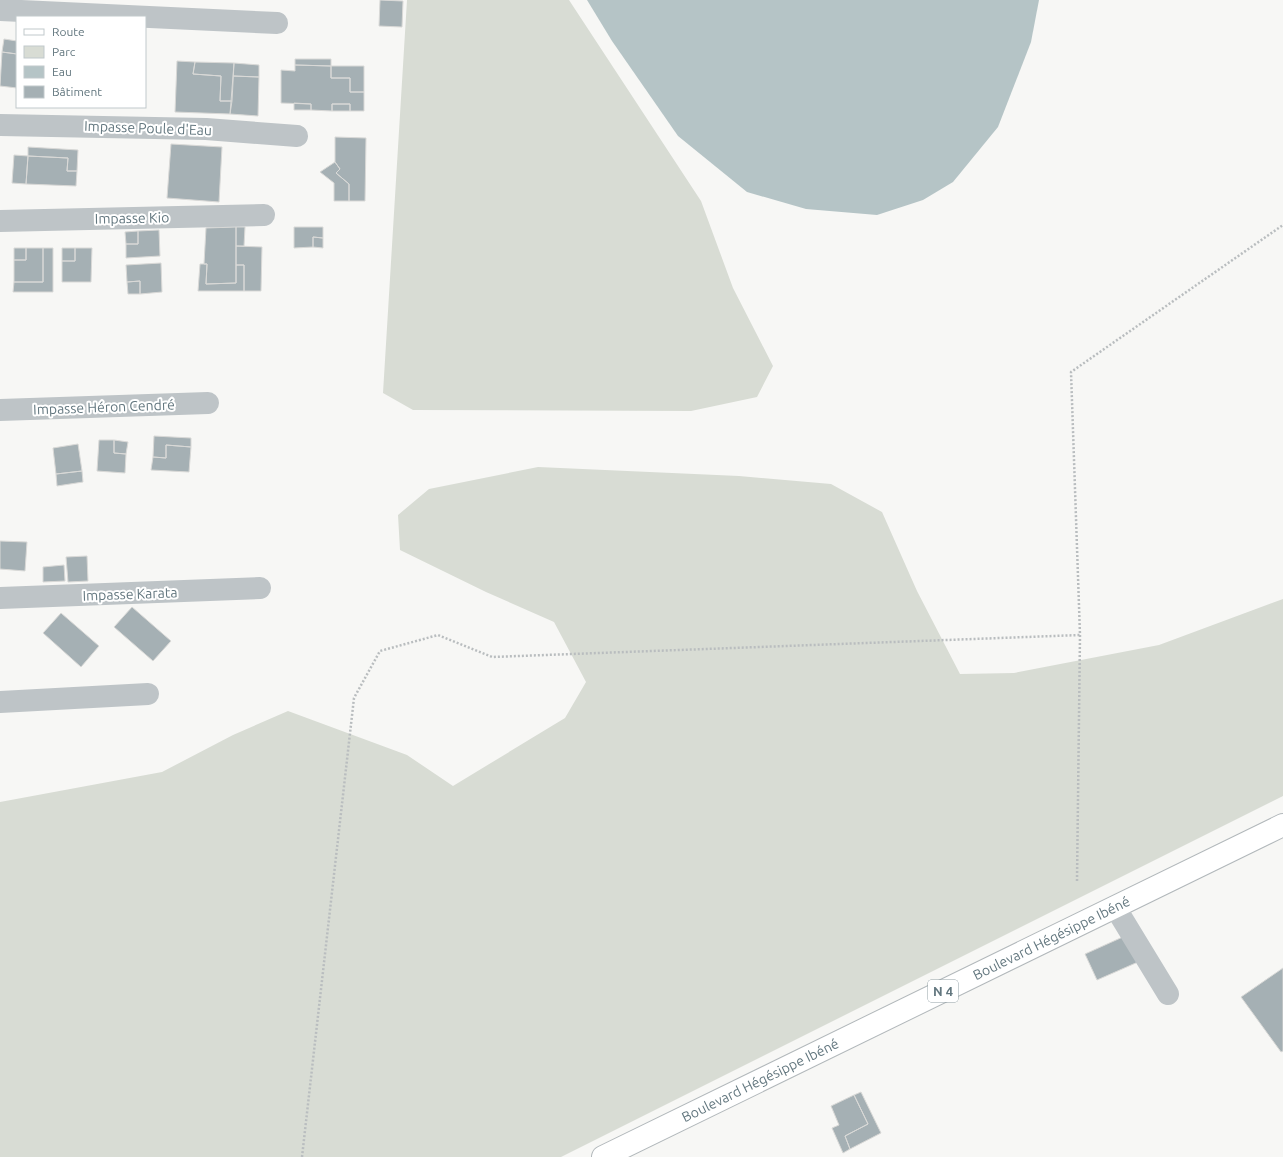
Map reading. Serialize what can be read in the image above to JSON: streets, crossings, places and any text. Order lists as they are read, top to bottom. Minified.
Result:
{"streets":{"main road":["Boulevard Hégésippe Ibéné","N 4"],"street":["Impasse Poule d'Eau","Impasse Kio","Impasse Héron Cendré","Impasse Karata"]},"legend":["Route","Parc","Eau","Bâtiment"]}
